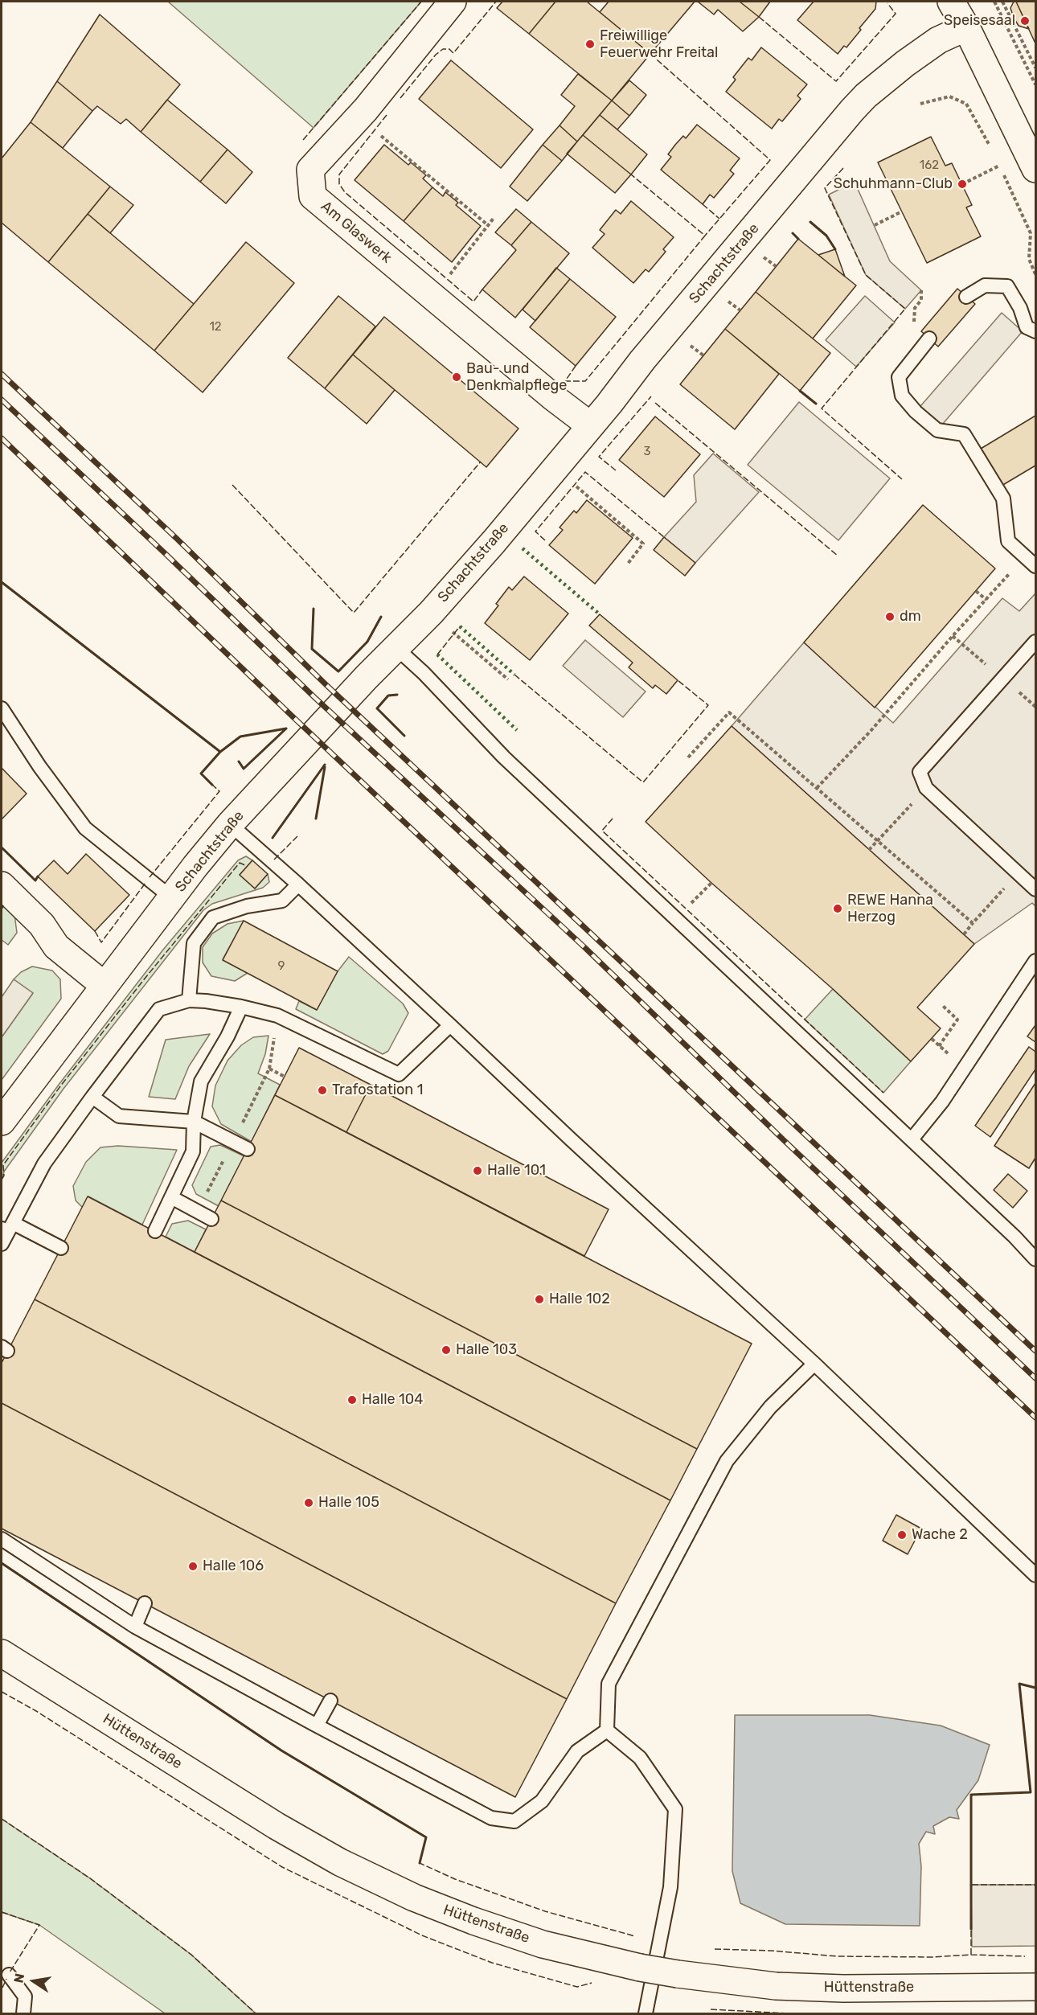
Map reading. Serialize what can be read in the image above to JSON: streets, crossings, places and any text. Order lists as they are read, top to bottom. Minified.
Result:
{"streets":{"street":["Am Glaswerk","Schachtstraße","Hüttenstraße"]},"crossings":[["Am Glaswerk","Schachtstraße"]],"places":["Speisesaal","Freiwillige Feuerwehr Freital","Schuhmann-Club","Bau- und Denkmalpflege","dm","REWE Hanna Herzog","Trafostation 1","Halle 101","Halle 102","Halle 103","Halle 104","Halle 105","Wache 2","Halle 106"],"house_numbers":["162","12","3","9"],"north":"left"}
